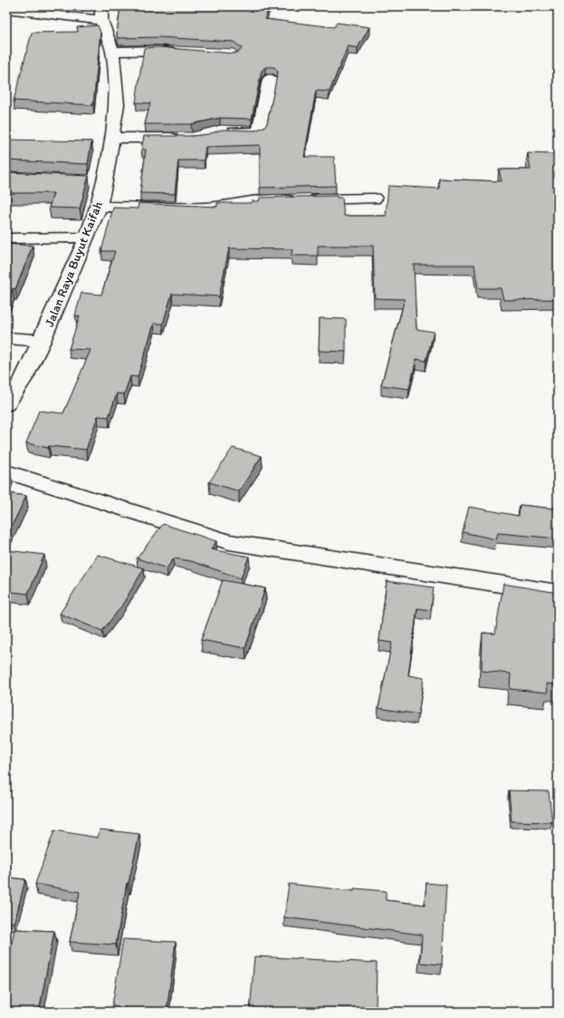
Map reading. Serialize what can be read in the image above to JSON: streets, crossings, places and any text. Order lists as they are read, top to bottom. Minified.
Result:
{"streets":{"street":["Jalan Raya Buyut Kaifah"]}}
